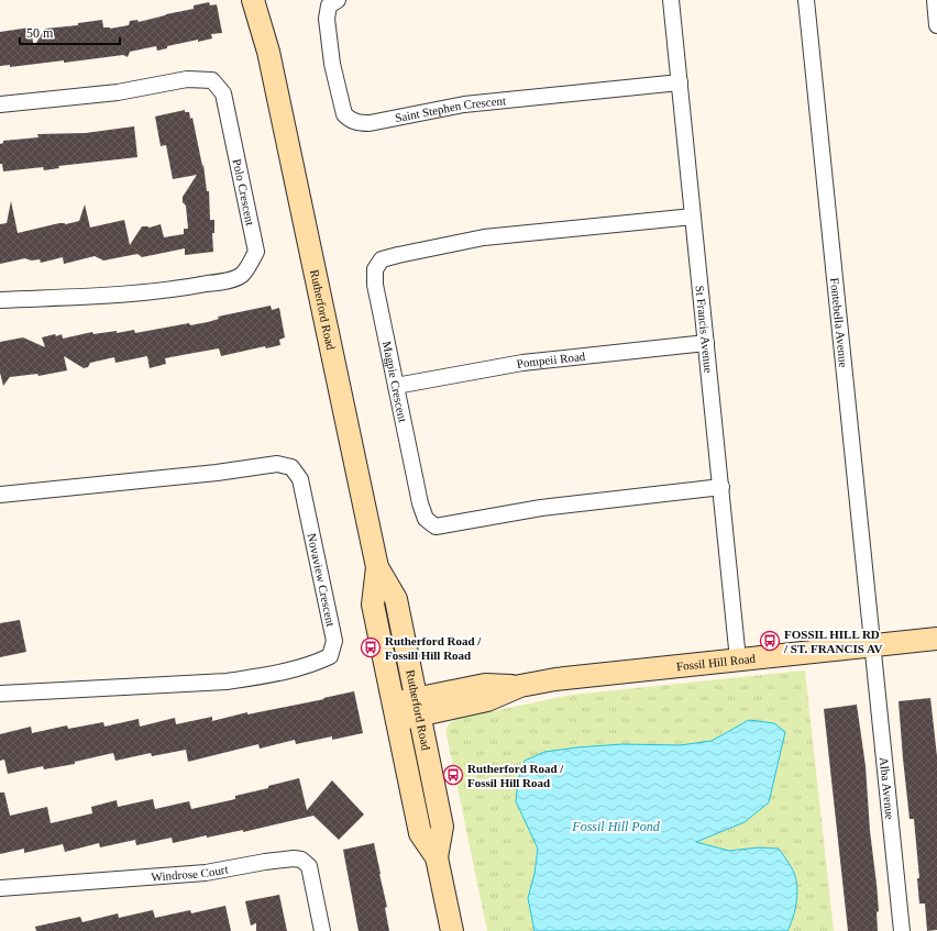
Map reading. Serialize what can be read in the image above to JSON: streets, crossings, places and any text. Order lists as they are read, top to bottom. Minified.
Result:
{"streets":{"main road":["Rutherford Road","Fossil Hill Road"],"street":["Saint Stephen Crescent","Polo Crescent","Fontebella Avenue","St Francis Avenue","Pompeii Road","Magpie Crescent","Novaview Crescent","Alba Avenue","Windrose Court"]},"crossings":[["Saint Stephen Crescent","St Francis Avenue"],["Rutherford Road","Fossil Hill Road"],["Fontebella Avenue","Fossil Hill Road"],["Fontebella Avenue","Alba Avenue"],["St Francis Avenue","Pompeii Road"],["St Francis Avenue","Magpie Crescent"],["St Francis Avenue","Fossil Hill Road"],["Pompeii Road","Magpie Crescent"],["Fossil Hill Road","Alba Avenue"]],"water":["Fossil Hill Pond"],"places":{"bus stop":["FOSSIL HILL RD / ST. FRANCIS AV","Rutherford Road / Fossill Hill Road","Rutherford Road / Fossil Hill Road"]},"scale_bar":"50 m"}
